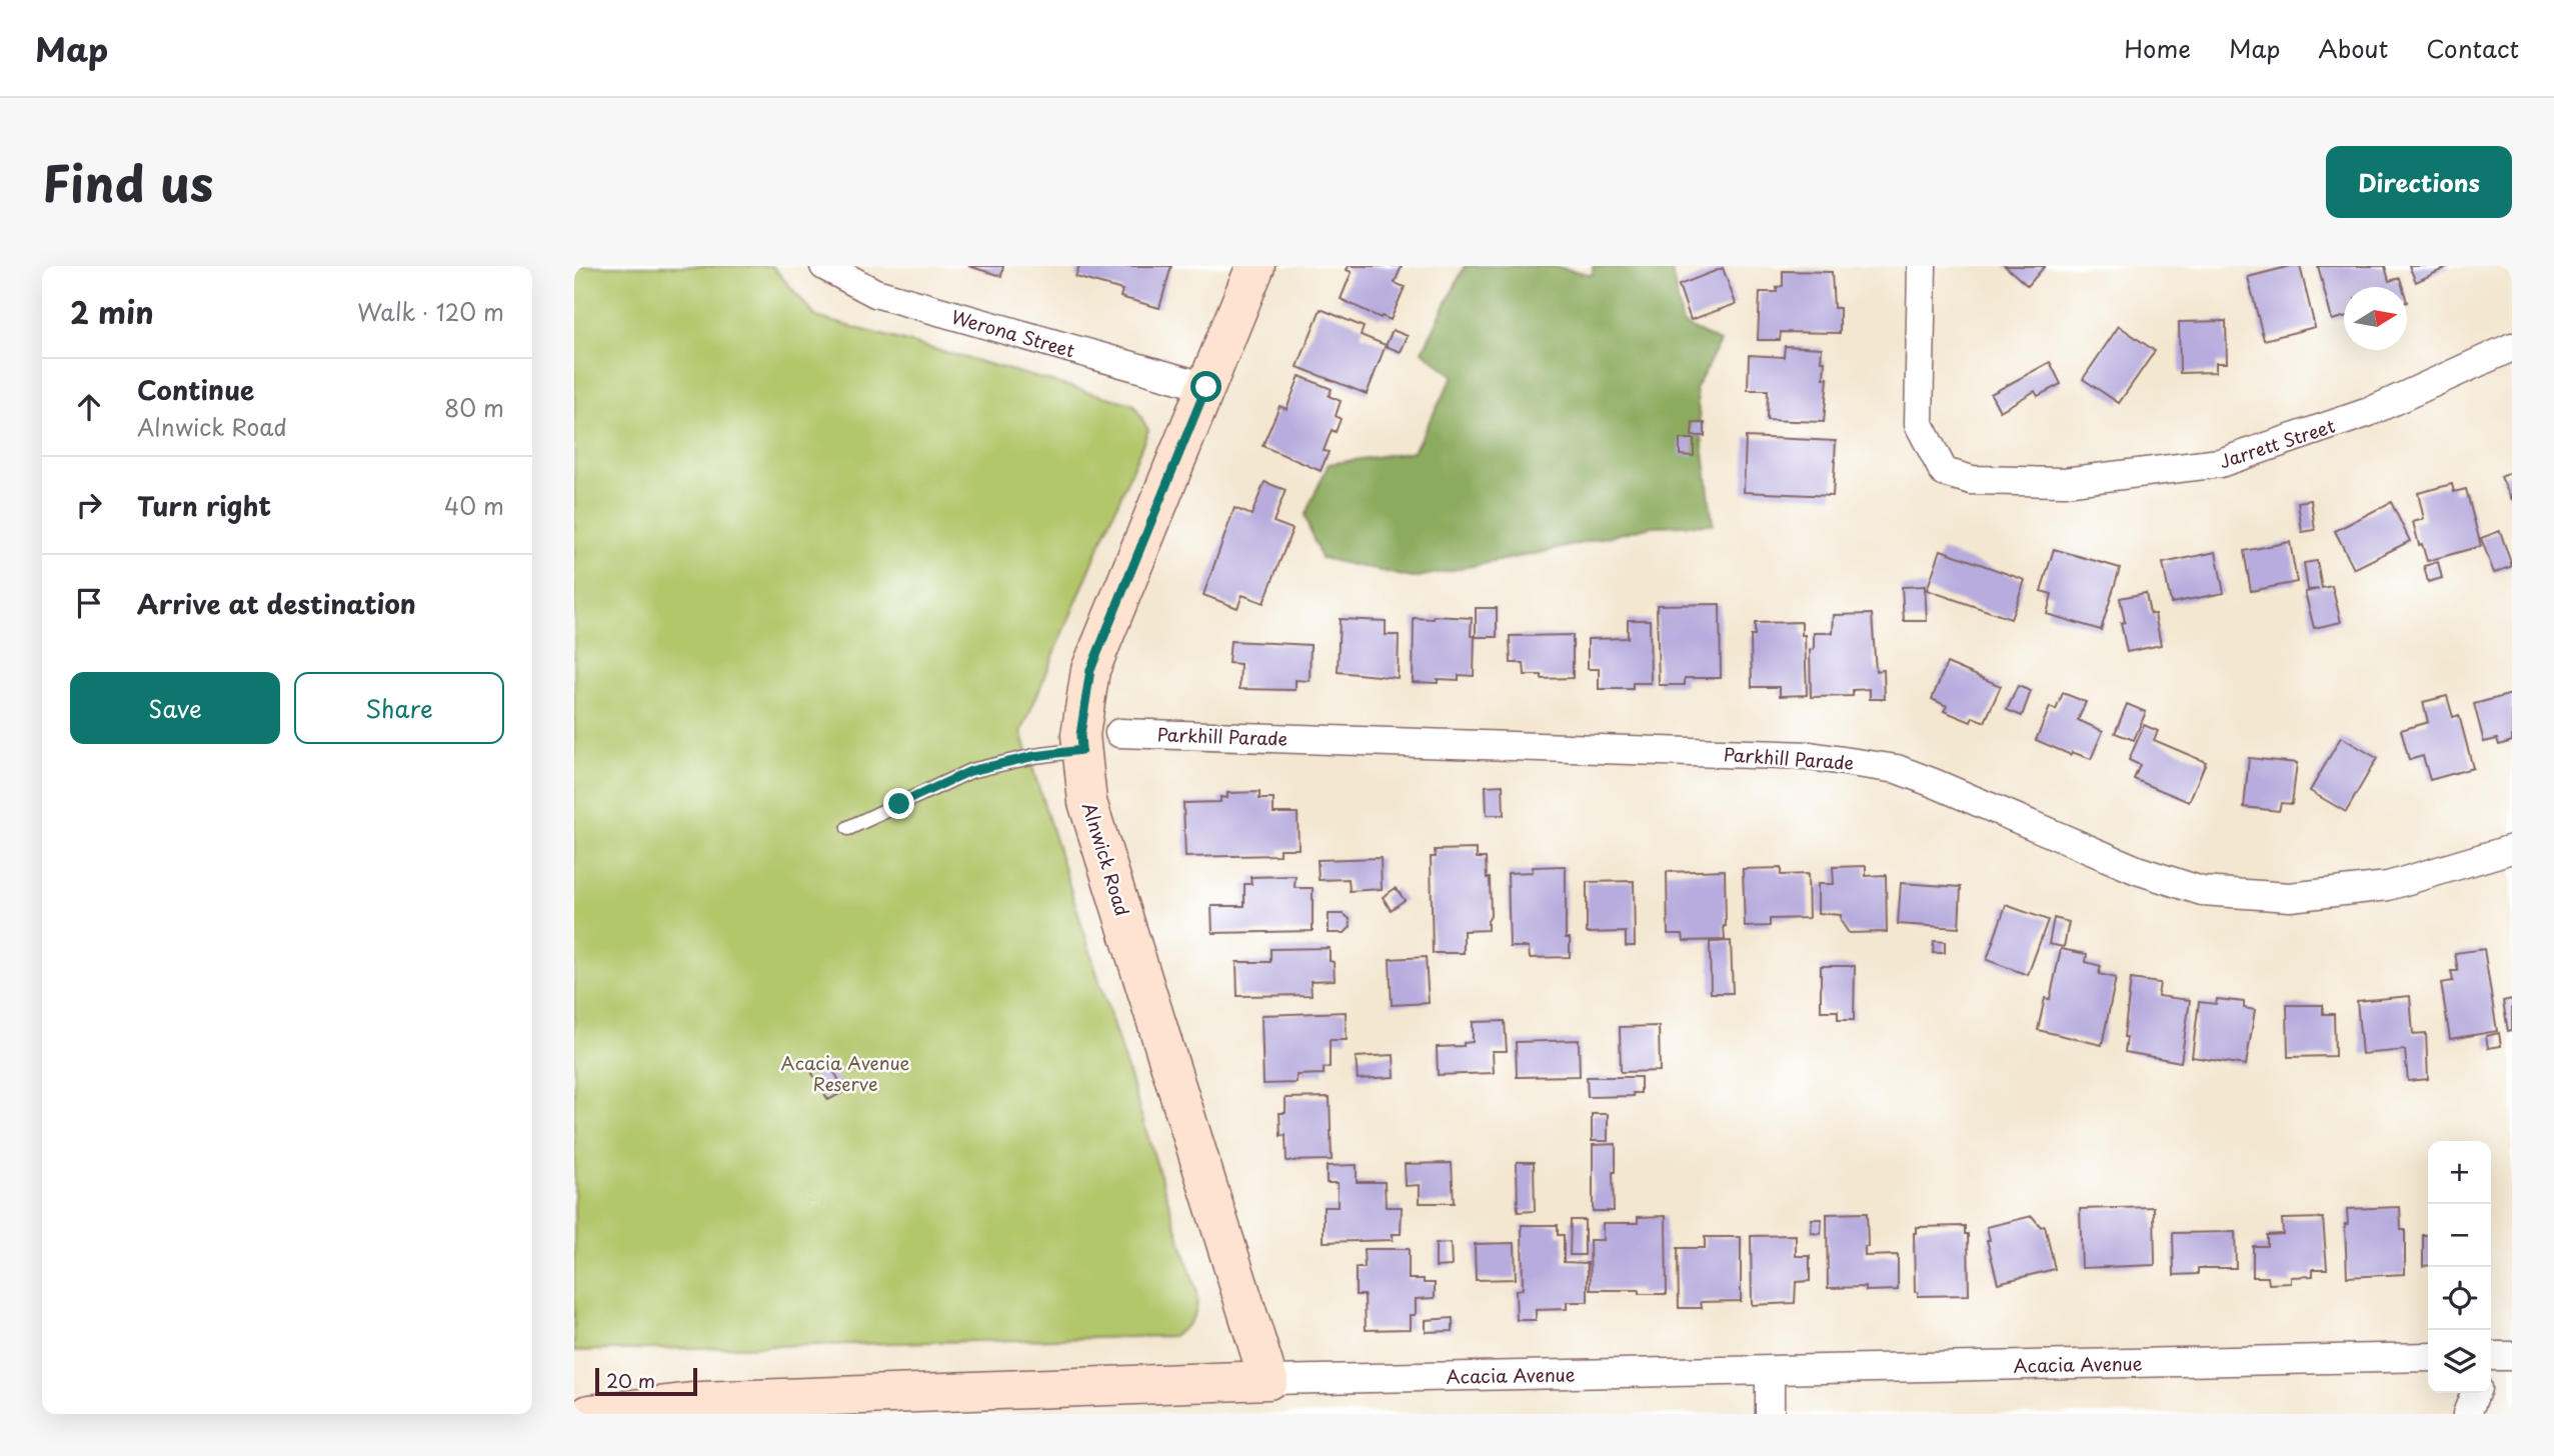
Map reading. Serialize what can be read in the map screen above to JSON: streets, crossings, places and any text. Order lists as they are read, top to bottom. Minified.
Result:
{"streets":{"street":["Werona Street","Jarrett Street","Parkhill Parade","Alnwick Road","Acacia Avenue"]},"crossings":[["Werona Street","Alnwick Road"],["Alnwick Road","Acacia Avenue"]],"parks":["Acacia Avenue Reserve"],"scale_bar":"20 m","north":"right","page":{"header":"Map","nav":["Home","Map","About","Contact"],"title":"Find us","buttons":["Directions",["Save","Share"]],"heading":["2 min","Walk · 120 m"],"list":[["Continue","Alnwick Road","80 m"],["Turn right","40 m"],"Arrive at destination"],"map_buttons":["+","−"],"scale":"20 m"}}
